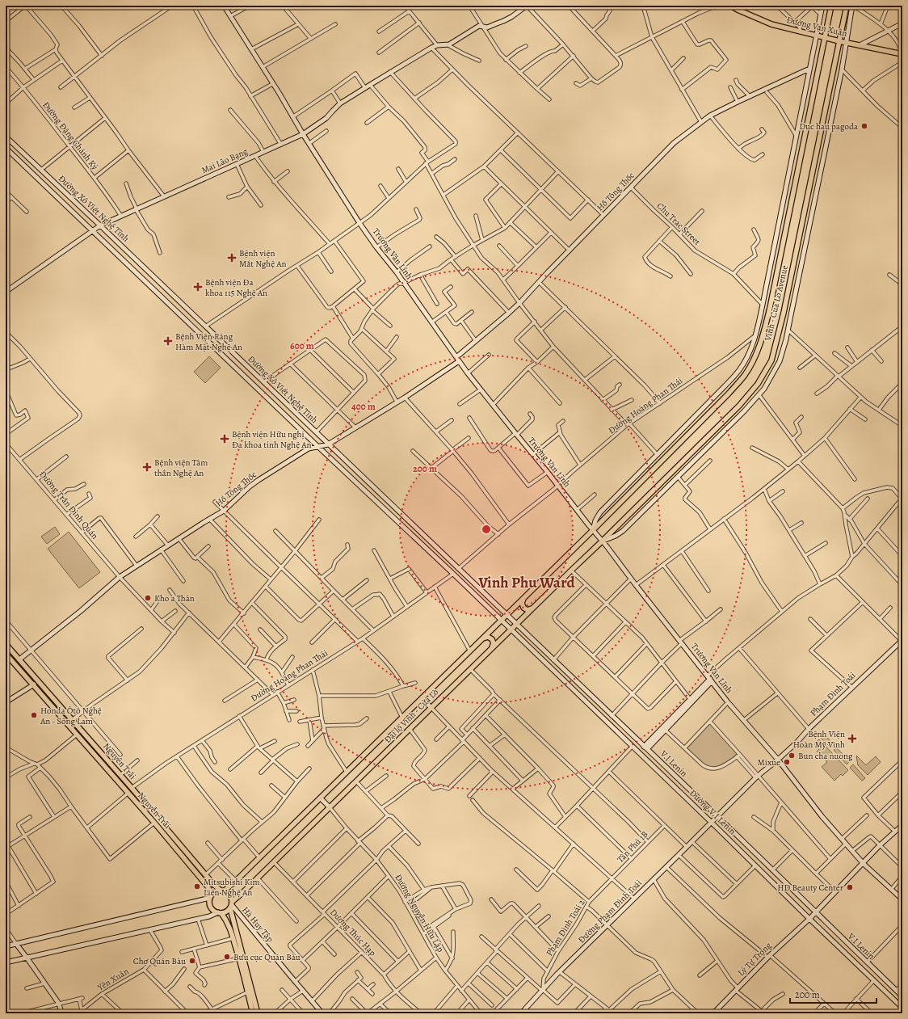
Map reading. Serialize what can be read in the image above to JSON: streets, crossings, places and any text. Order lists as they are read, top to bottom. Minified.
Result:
{"streets":{"main road":["Đường Vạn Xuân","Vinh - Cua Lo Avenue","Đại lộ Vinh - Cửa Lò","Nguyên Trãi","Nguyễn Trãi"],"street":["Đường Đặng Chánh Kỷ","Mai Lão Bạng","Hồ Tông Thốc","Đường Xô Viết Nghệ Tĩnh","Chu Trac Street","Trương Văn Lĩnh","Đường Hoàng Phan Thái","Đường Trần Đình Quán","Phạm Đình Toái","V.I Lenin","Đường V.I Lênin","Tân Phú 1B","Đường Phạm Đình Toái","Đường Nguyễn Hữu Lập","Hà Huy Tập","Phạm Đình Toái 2","Dương Thúc Hạp","Lý Tự Trọng","Yên Xuân"]},"crossings":[["Đường Vạn Xuân","Vinh - Cua Lo Avenue"],["Đường Đặng Chánh Kỷ","Mai Lão Bạng"],["Mai Lão Bạng","Đường Xô Viết Nghệ Tĩnh"],["Mai Lão Bạng","Trương Văn Lĩnh"],["Hồ Tông Thốc","Đường Xô Viết Nghệ Tĩnh"],["Hồ Tông Thốc","Chu Trac Street"],["Hồ Tông Thốc","Trương Văn Lĩnh"],["Hồ Tông Thốc","Đường Trần Đình Quán"],["Hồ Tông Thốc","Nguyên Trãi"],["Đường Xô Viết Nghệ Tĩnh","Đường Hoàng Phan Thái"],["Đường Xô Viết Nghệ Tĩnh","Đại lộ Vinh - Cửa Lò"],["Đường Xô Viết Nghệ Tĩnh","V.I Lenin"],["Đường Xô Viết Nghệ Tĩnh","Đường V.I Lênin"],["Trương Văn Lĩnh","Vinh - Cua Lo Avenue"],["Trương Văn Lĩnh","Đường Hoàng Phan Thái"],["Trương Văn Lĩnh","Phạm Đình Toái"],["Trương Văn Lĩnh","Đại lộ Vinh - Cửa Lò"],["Vinh - Cua Lo Avenue","Đại lộ Vinh - Cửa Lò"],["Đường Hoàng Phan Thái","Nguyên Trãi"],["Phạm Đình Toái","V.I Lenin"],["Phạm Đình Toái","Đường V.I Lênin"],["Phạm Đình Toái","Đường Phạm Đình Toái"],["Đại lộ Vinh - Cửa Lò","Nguyên Trãi"],["Đại lộ Vinh - Cửa Lò","V.I Lenin"],["Đại lộ Vinh - Cửa Lò","Nguyễn Trãi"],["Đại lộ Vinh - Cửa Lò","Đường V.I Lênin"],["Đại lộ Vinh - Cửa Lò","Đường Nguyễn Hữu Lập"],["Đại lộ Vinh - Cửa Lò","Hà Huy Tập"],["Đại lộ Vinh - Cửa Lò","Dương Thúc Hạp"],["Nguyên Trãi","Nguyễn Trãi"],["Nguyên Trãi","Hà Huy Tập"],["V.I Lenin","Lý Tự Trọng"],["Nguyễn Trãi","Hà Huy Tập"],["Đường V.I Lênin","Đường Phạm Đình Toái"],["Đường V.I Lênin","Lý Tự Trọng"],["Tân Phú 1B","Phạm Đình Toái 2"],["Đường Phạm Đình Toái","Phạm Đình Toái 2"]],"districts":["Vinh Phu Ward"],"places":{"other":["Duc hau pagoda","Kho a Thân","Honda Ôtô Nghệ An - Sông Lam","Bun cha nuong","Mixue","Mitsubishi Kim Liên Nghệ An","HD Beauty Center","Bưu cục Quán Bàu","Chợ Quán Bàu"],"health":["Bệnh viện Mắt Nghệ An","Bệnh viện Đa khoa 115 Nghệ An","Bệnh Viện Răng Hàm Mặt Nghệ An","Bệnh viện Hữu nghị Đa khoa tỉnh Nghệ An","Bệnh viện Tâm thần Nghệ An","Bệnh Viện Hoàn Mỹ Vinh"]},"scale_bar":"200 m","rings":["600 m","400 m","200 m"]}
